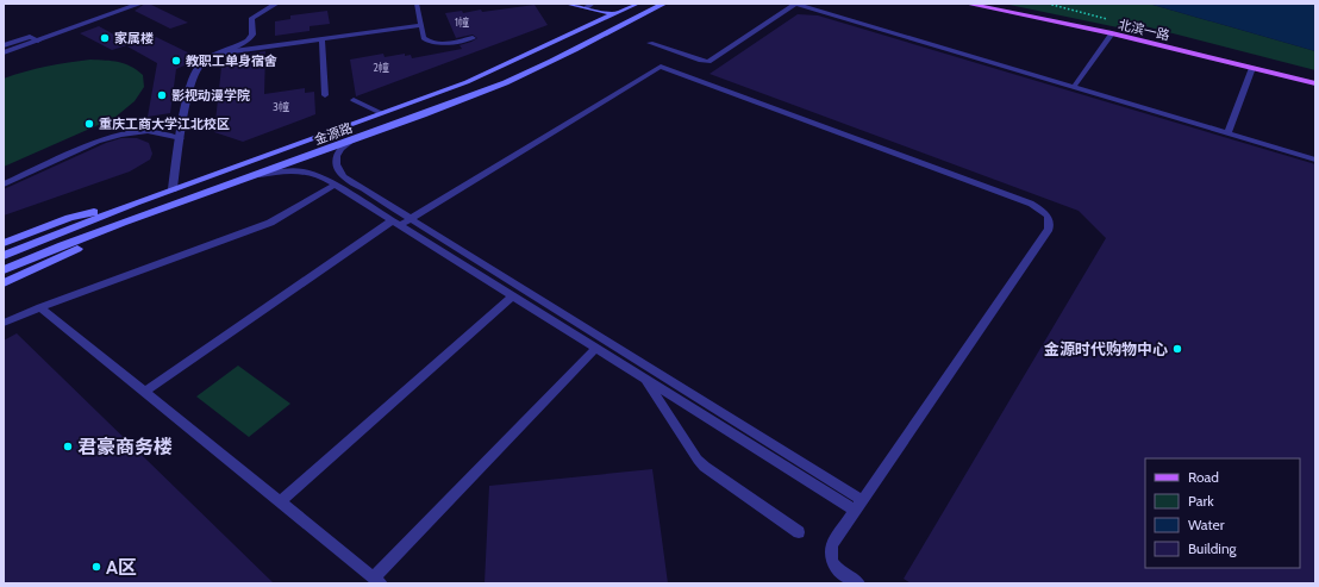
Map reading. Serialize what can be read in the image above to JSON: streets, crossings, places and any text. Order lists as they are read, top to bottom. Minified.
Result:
{"streets":{"main road":["北滨一路","金源路"]},"places":["家属楼","教职工单身宿舍","影视动漫学院","重庆工商大学江北校区","金源时代购物中心","君豪商务楼","A区"],"house_numbers":["1幢","2幢","3幢"],"legend":["Road","Park","Water","Building"]}
